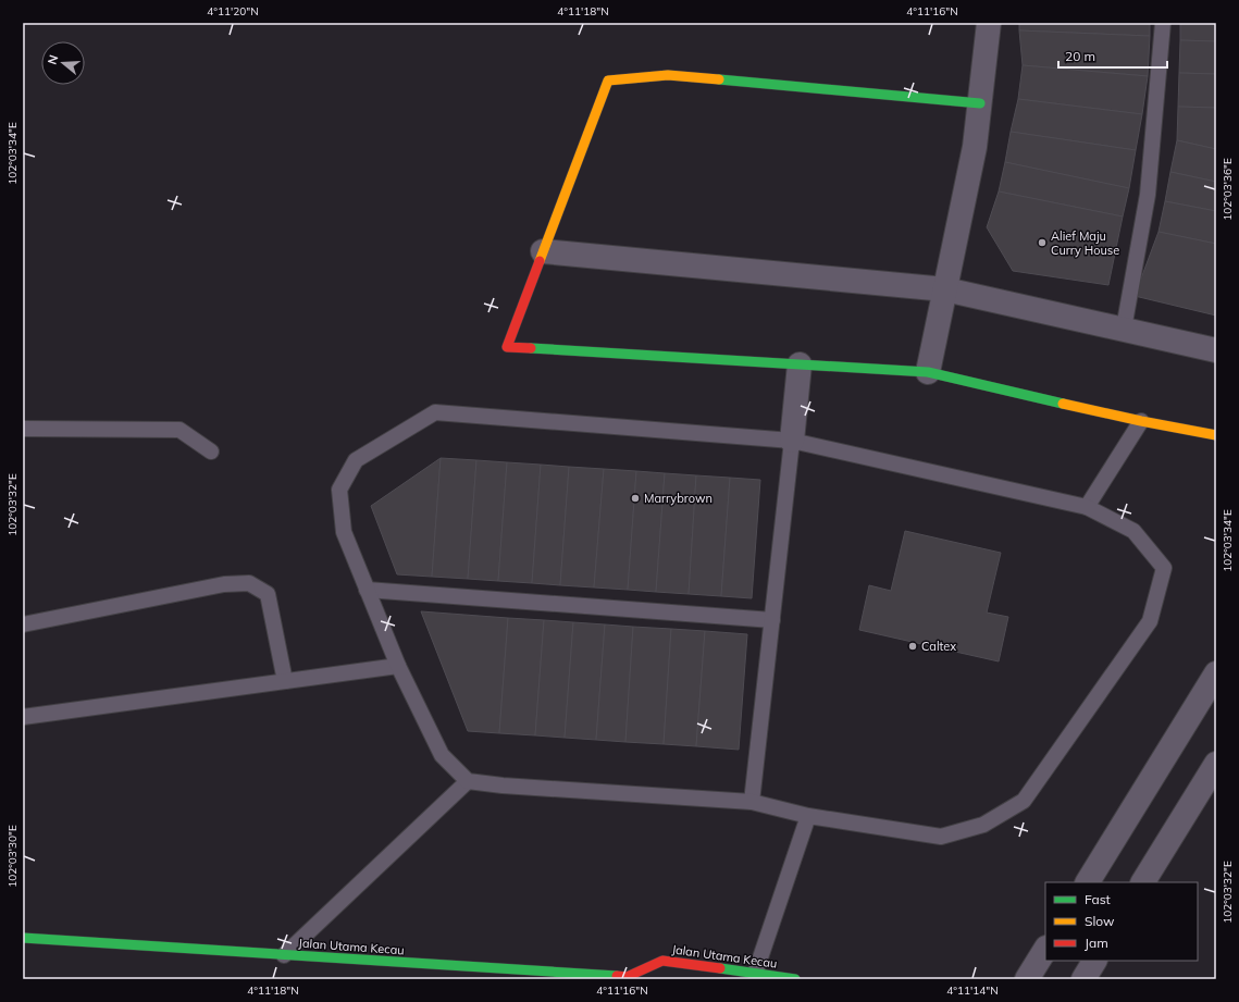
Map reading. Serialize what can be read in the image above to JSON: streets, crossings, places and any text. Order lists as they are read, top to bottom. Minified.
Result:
{"streets":{"street":["Jalan Utama Kecau"]},"places":["Alief Maju Curry House","Marrybrown","Caltex"],"legend":["Fast","Slow","Jam"],"scale_bar":"20 m","north":"left","coordinates":["4°11'20\"N","4°11'18\"N","4°11'16\"N","102°03'34\"E","102°03'36\"E","102°03'32\"E","102°03'30\"E","4°11'14\"N"]}
